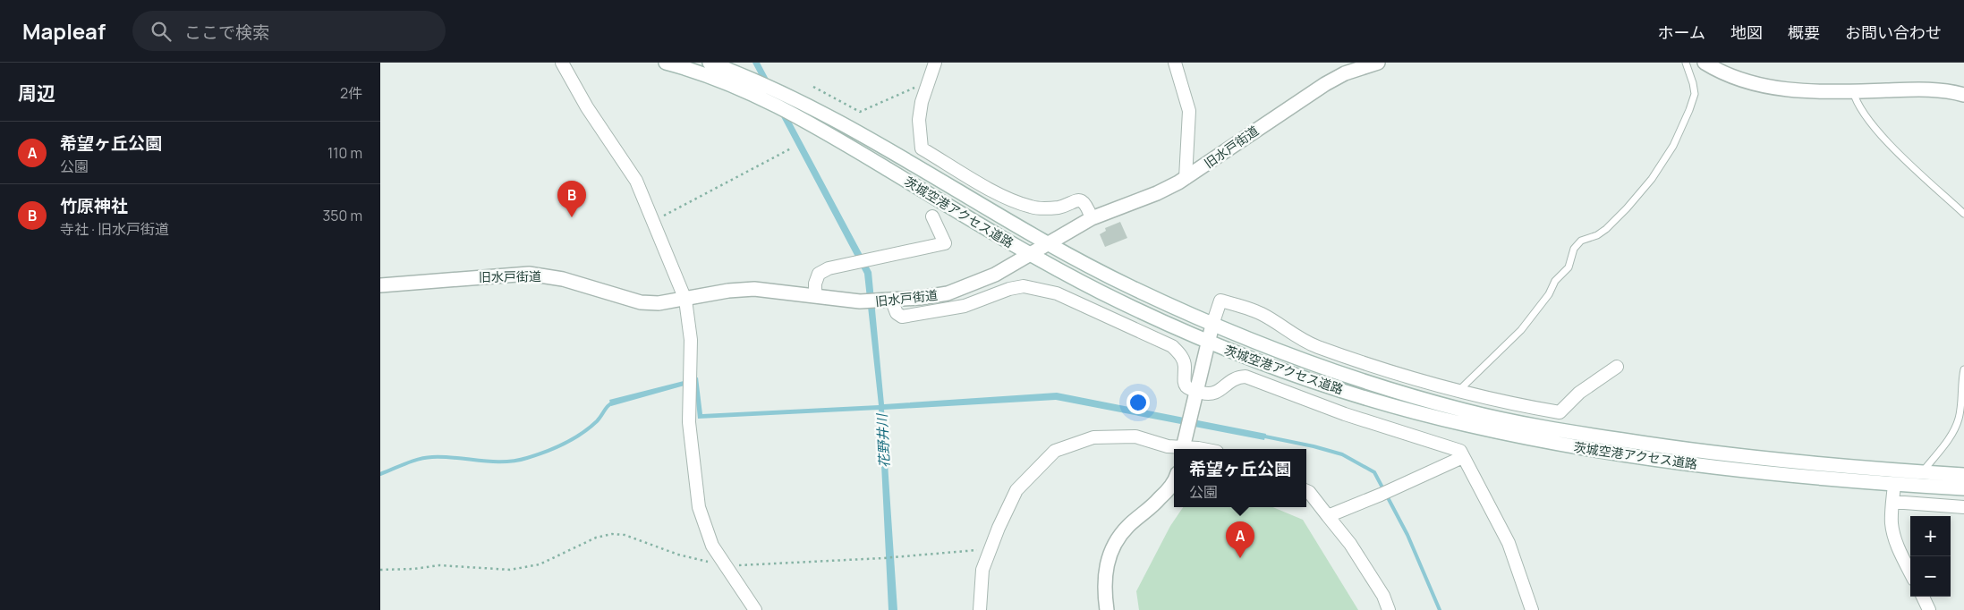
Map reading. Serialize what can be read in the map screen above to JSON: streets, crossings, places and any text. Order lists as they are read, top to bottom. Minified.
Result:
{"streets":{"main road":["旧水戸街道","茨城空港アクセス道路"]},"crossings":[["旧水戸街道","茨城空港アクセス道路"]],"water":["花野井川"],"page":{"header":"Mapleaf","search":"ここで検索","nav":["ホーム","地図","概要","お問い合わせ"],"heading":["周辺","2件"],"list":[{"mark":"A","name":"希望ヶ丘公園","note":"公園","value":"110 m"},{"mark":"B","name":"竹原神社","note":"寺社 · 旧水戸街道","value":"350 m"}],"pins":["B","A"],"popup":["希望ヶ丘公園","公園"],"map_buttons":["+","−"]}}
